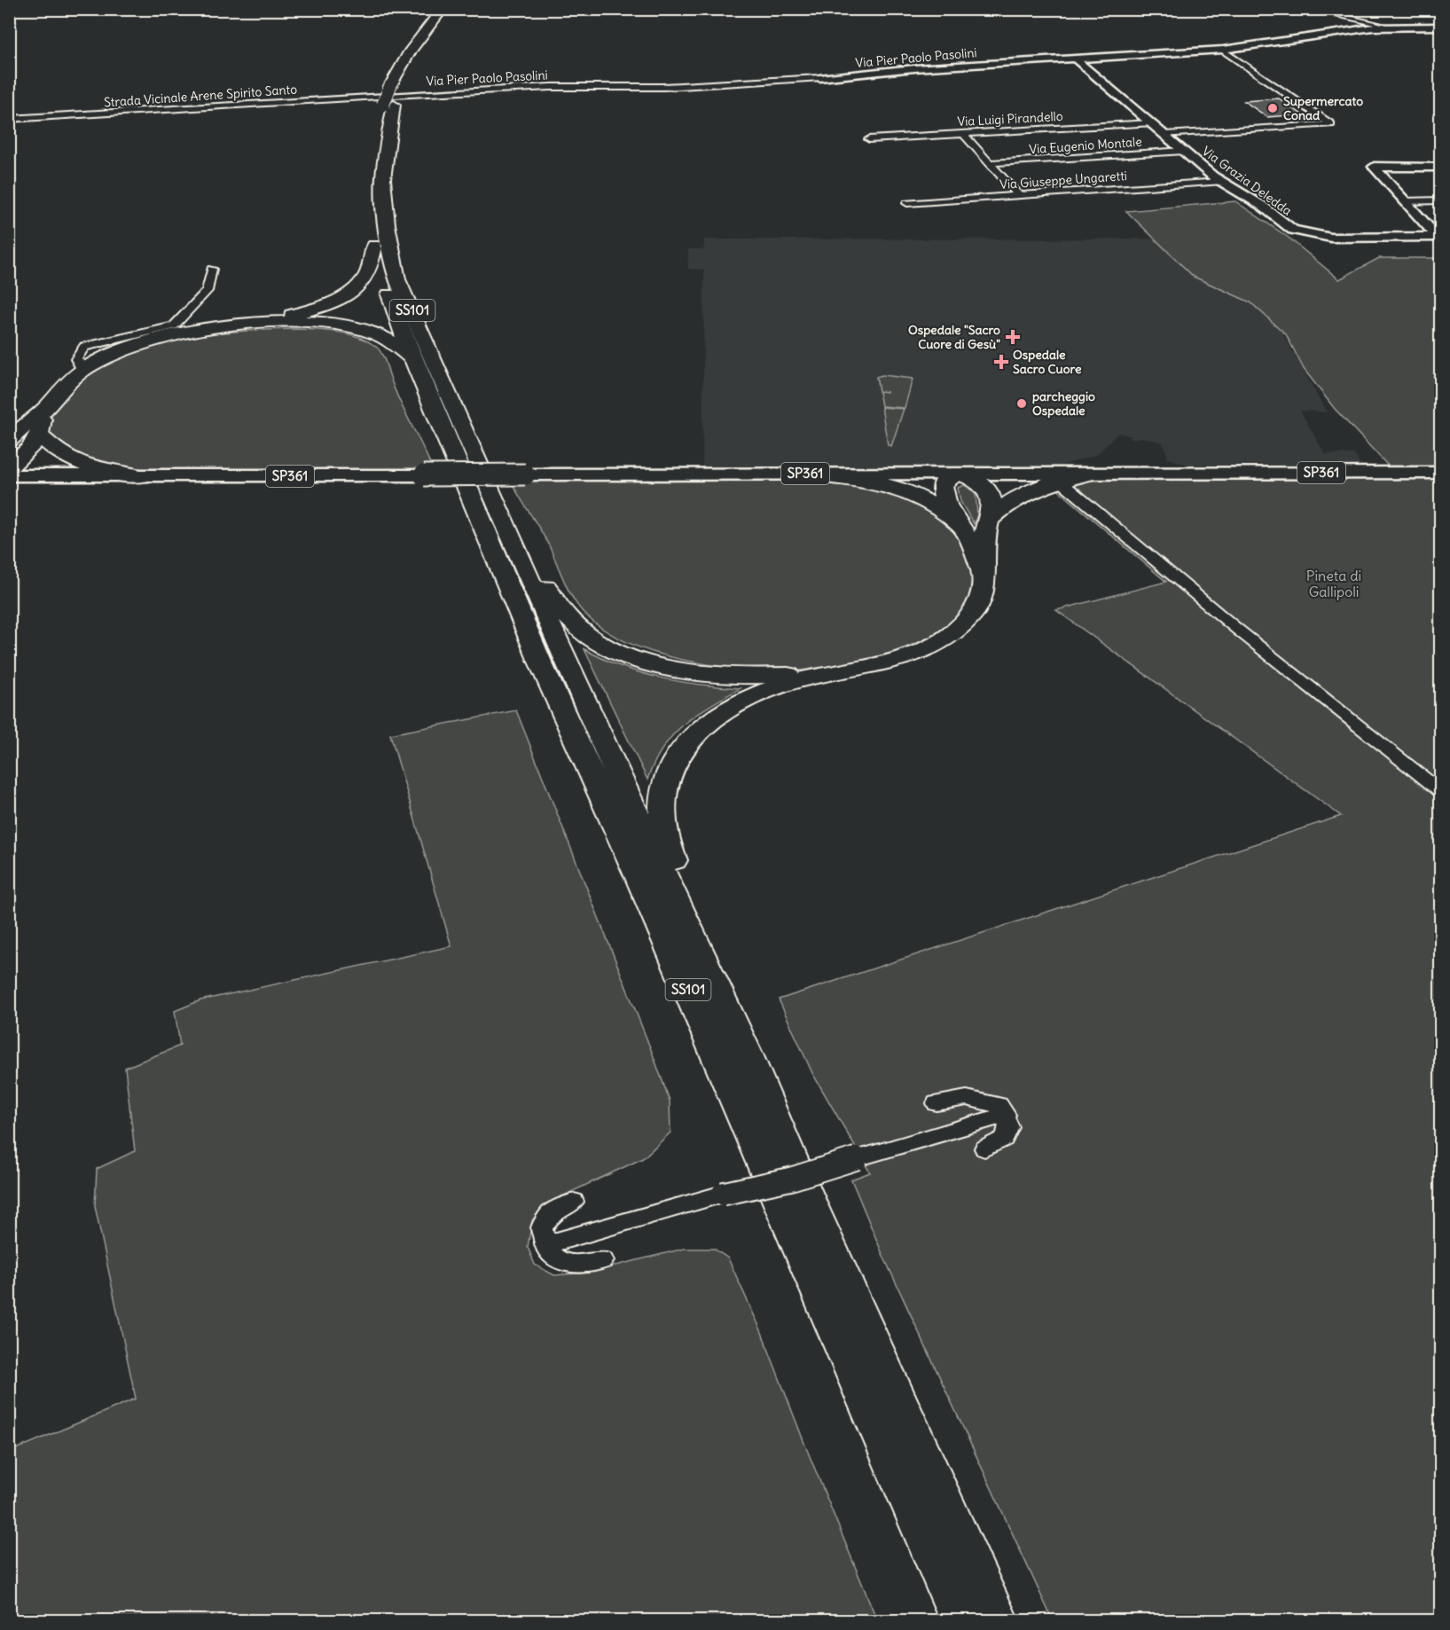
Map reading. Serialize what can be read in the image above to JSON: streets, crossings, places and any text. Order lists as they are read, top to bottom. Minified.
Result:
{"streets":{"highway":["SS101"],"main road":["SP361"],"street":["Via Pier Paolo Pasolini","Strada Vicinale Arene Spirito Santo","Via Luigi Pirandello","Via Eugenio Montale","Via Giuseppe Ungaretti","Via Grazia Deledda"]},"crossings":[["Via Pier Paolo Pasolini","Strada Vicinale Arene Spirito Santo"],["Via Pier Paolo Pasolini","Via Grazia Deledda"],["Via Pier Paolo Pasolini","SS101"],["Strada Vicinale Arene Spirito Santo","SS101"],["Via Luigi Pirandello","Via Grazia Deledda"],["Via Eugenio Montale","Via Grazia Deledda"],["Via Giuseppe Ungaretti","Via Grazia Deledda"]],"parks":["Pineta di Gallipoli"],"places":{"other":["Supermercato Conad","parcheggio Ospedale"],"health":["Ospedale \"Sacro Cuore di Gesù\"","Ospedale Sacro Cuore"]}}
